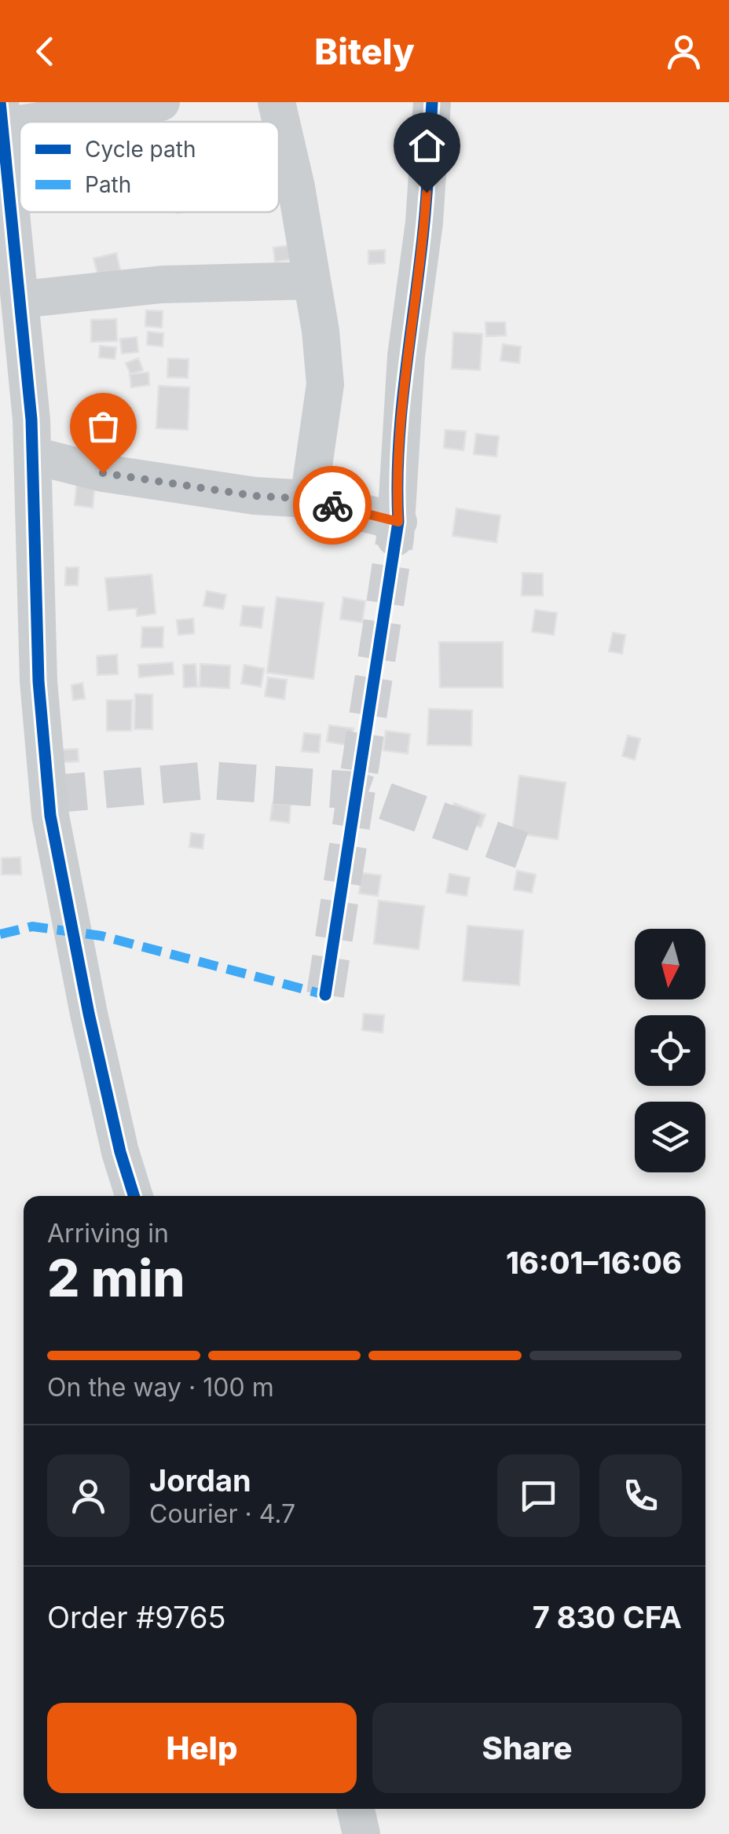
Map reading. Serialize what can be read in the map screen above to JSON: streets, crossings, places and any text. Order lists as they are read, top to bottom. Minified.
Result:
{"legend":["Cycle path","Path"],"north":"bottom","page":{"header":"Bitely","heading":["2 min","Arriving in","16:01–16:06"],"panel":["Jordan","Courier · 4.7","Order #9765","7 830 CFA"],"bar":"On the way · 100 m","buttons":["Help","Share"]}}
